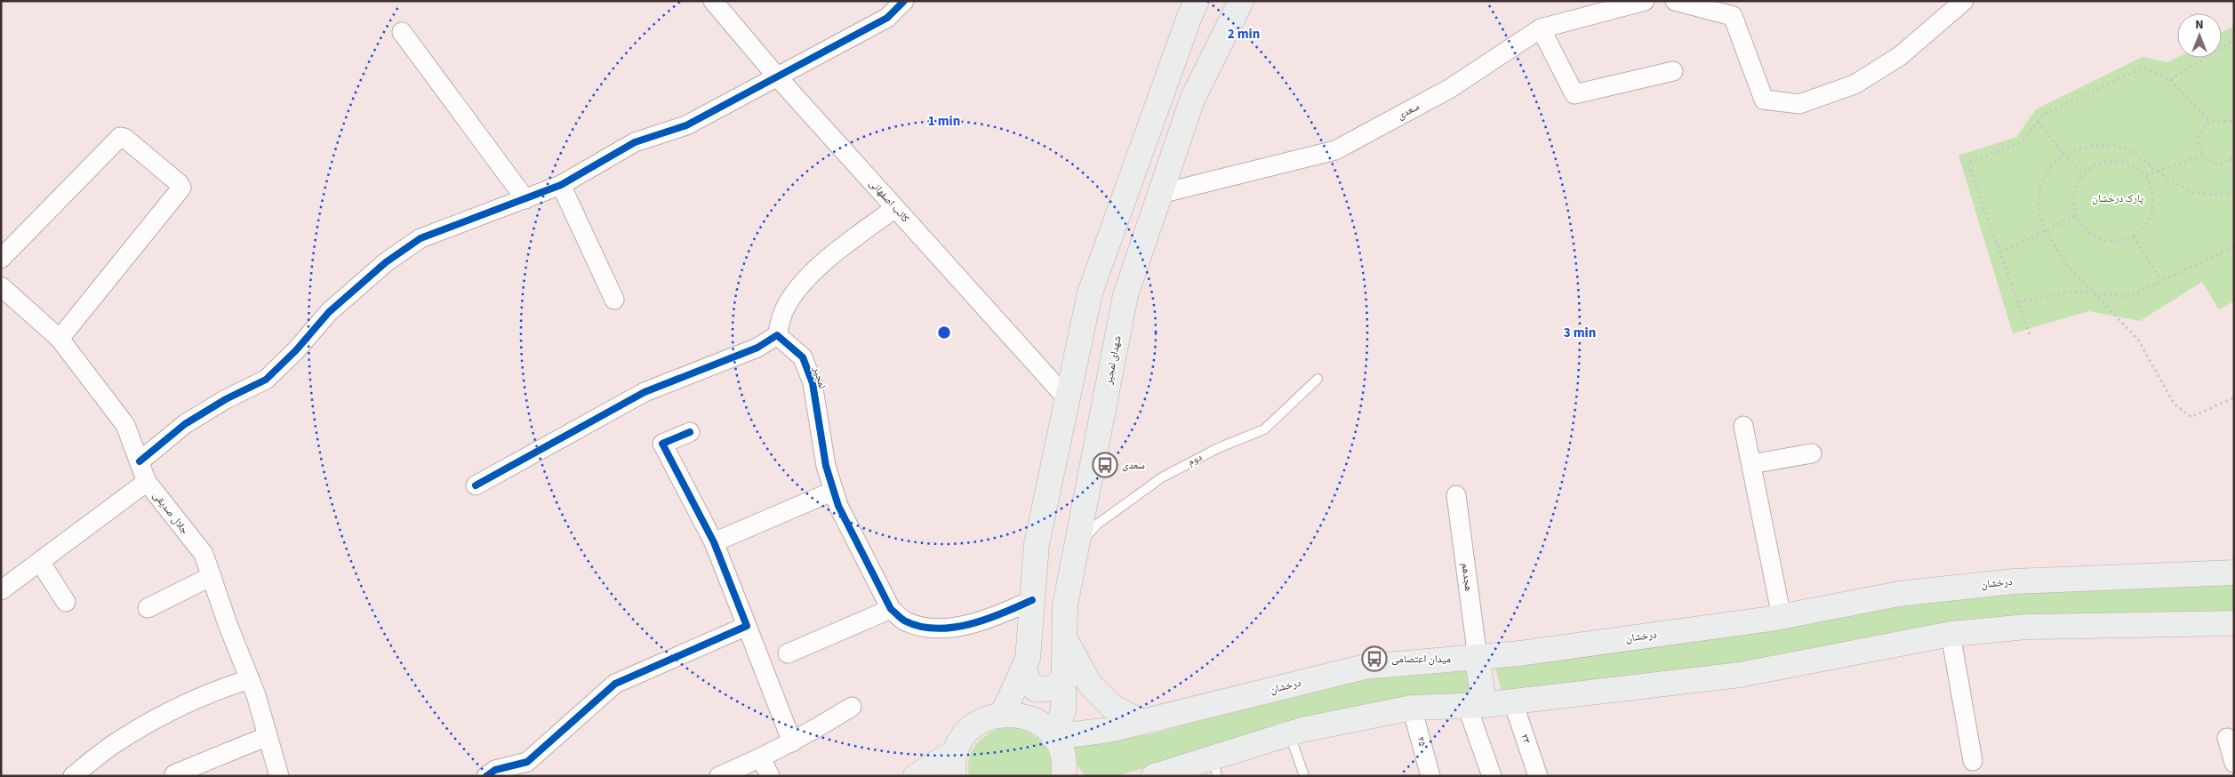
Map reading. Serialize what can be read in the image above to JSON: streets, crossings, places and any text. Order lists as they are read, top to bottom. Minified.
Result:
{"streets":{"main road":["شهدای لمجیر","درخشان"],"street":["سعدی","کاتب اصفهانی","لمجیر","جلال صدیقی","هجدهم","۲۳","۲۵"],"lane":["دوم"]},"crossings":[["سعدی","شهدای لمجیر"],["شهدای لمجیر","دوم"],["شهدای لمجیر","درخشان"],["هجدهم","درخشان"]],"parks":["پارک درخشان"],"places":{"bus stop":["سعدی","میدان اعتصامی"]},"north":"top","rings":["2 min","1 min","3 min"]}
